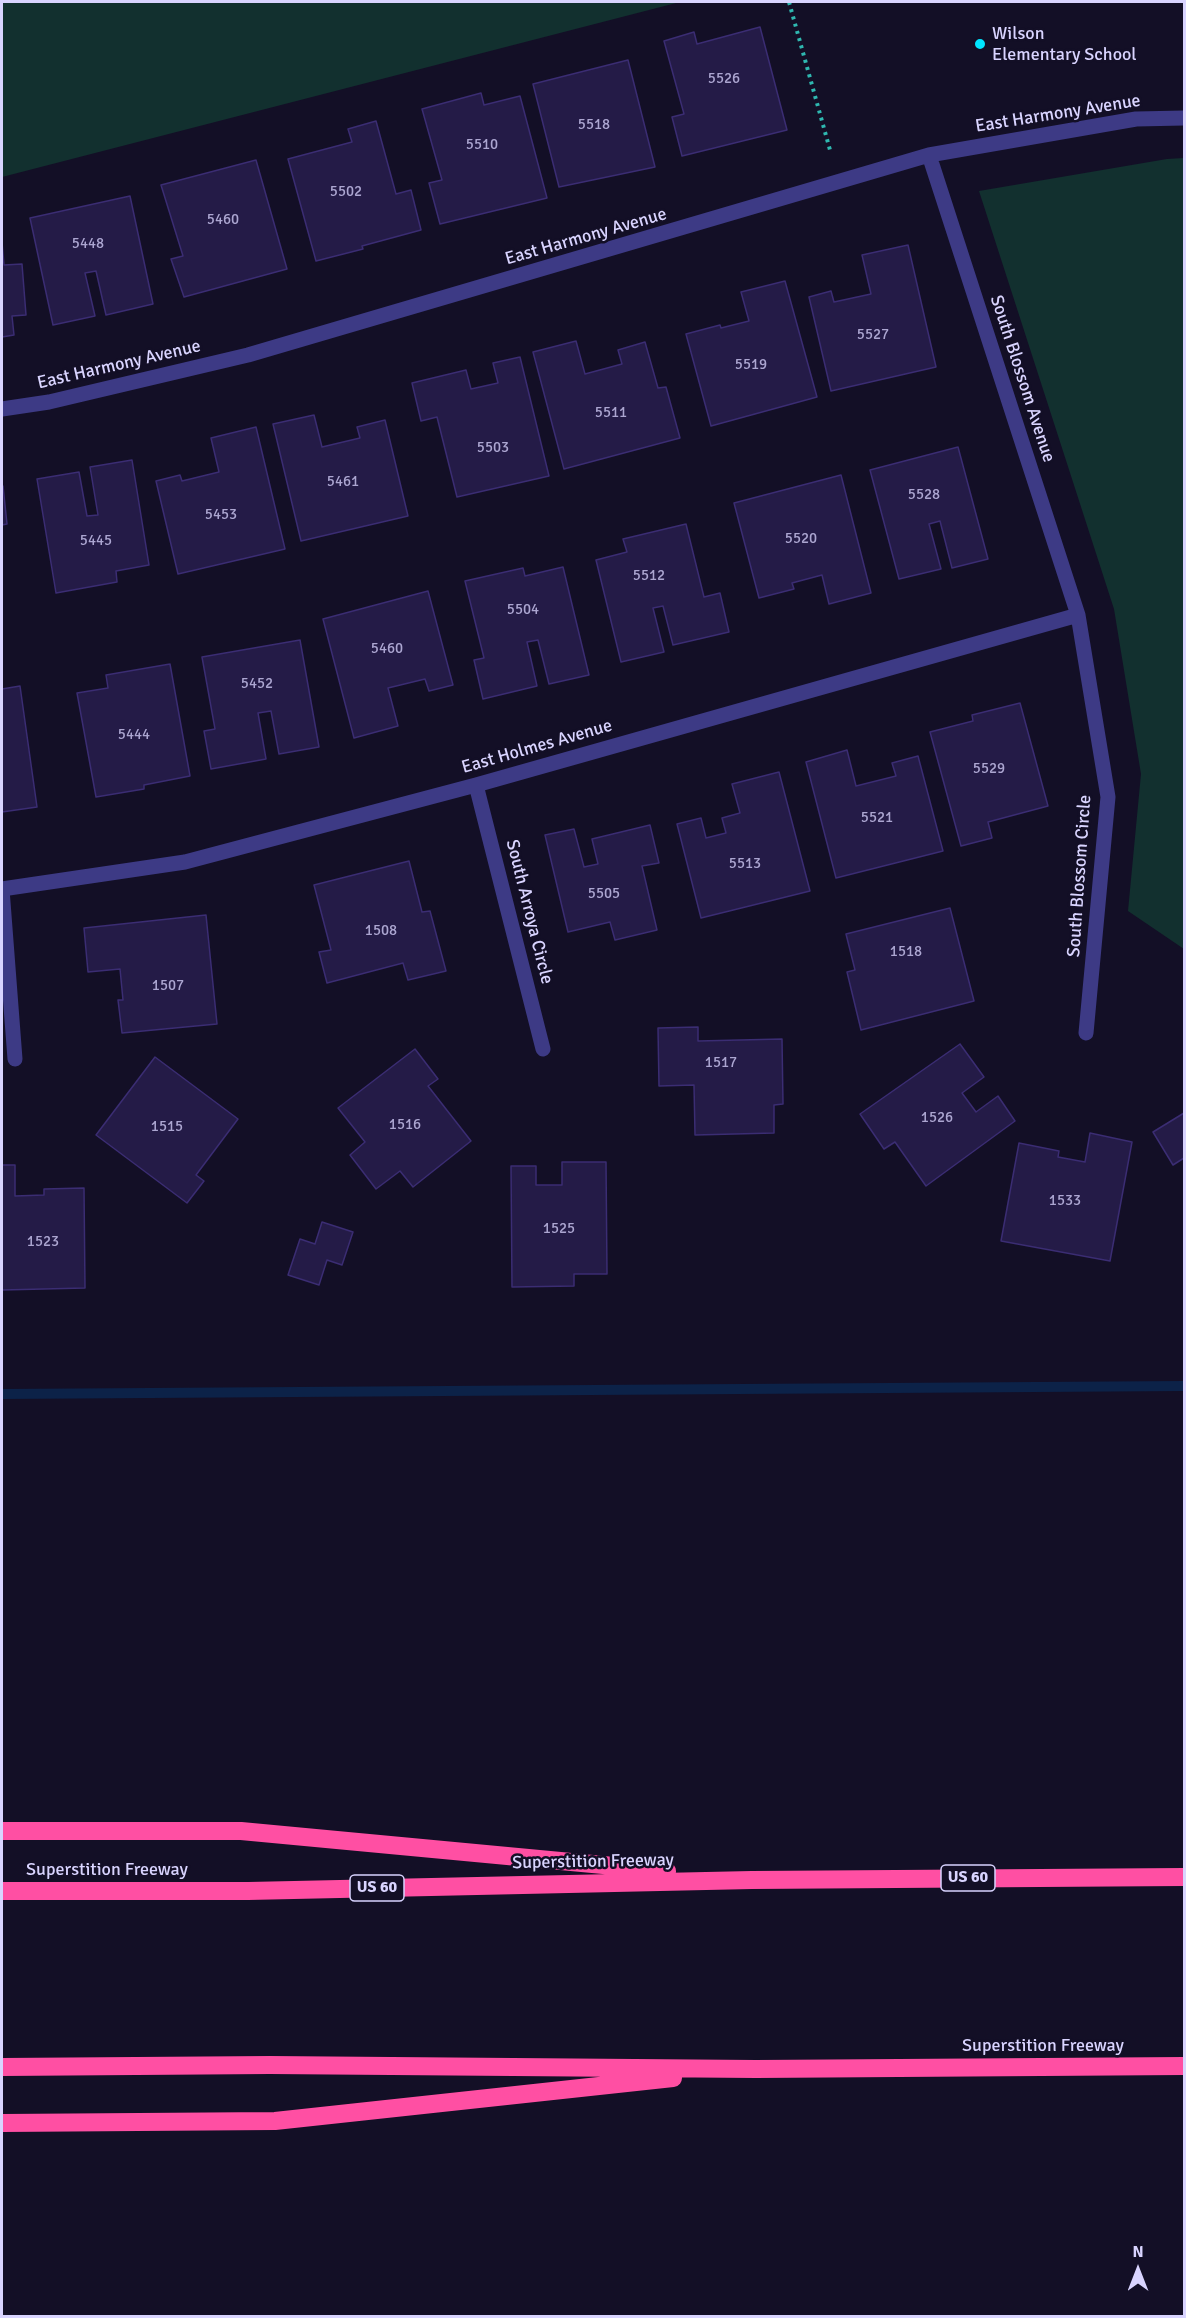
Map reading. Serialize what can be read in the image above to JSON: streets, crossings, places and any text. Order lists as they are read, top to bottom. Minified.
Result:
{"streets":{"highway":["Superstition Freeway","US 60"],"street":["East Harmony Avenue","South Blossom Avenue","East Holmes Avenue","South Blossom Circle","South Arroya Circle"]},"crossings":[["East Harmony Avenue","South Blossom Avenue"],["South Blossom Avenue","East Holmes Avenue"],["South Blossom Avenue","South Blossom Circle"],["East Holmes Avenue","South Blossom Circle"],["East Holmes Avenue","South Arroya Circle"]],"places":["Wilson Elementary School"],"house_numbers":["5526","5518","5510","5502","5460","5448","5527","5519","5511","5503","5461","5528","5453","5520","5445","5512","5504","5460","5452","5444","5529","5521","5513","5505","1508","1518","1507","1517","1526","1516","1515","1533","1525","1523"],"north":"top"}
